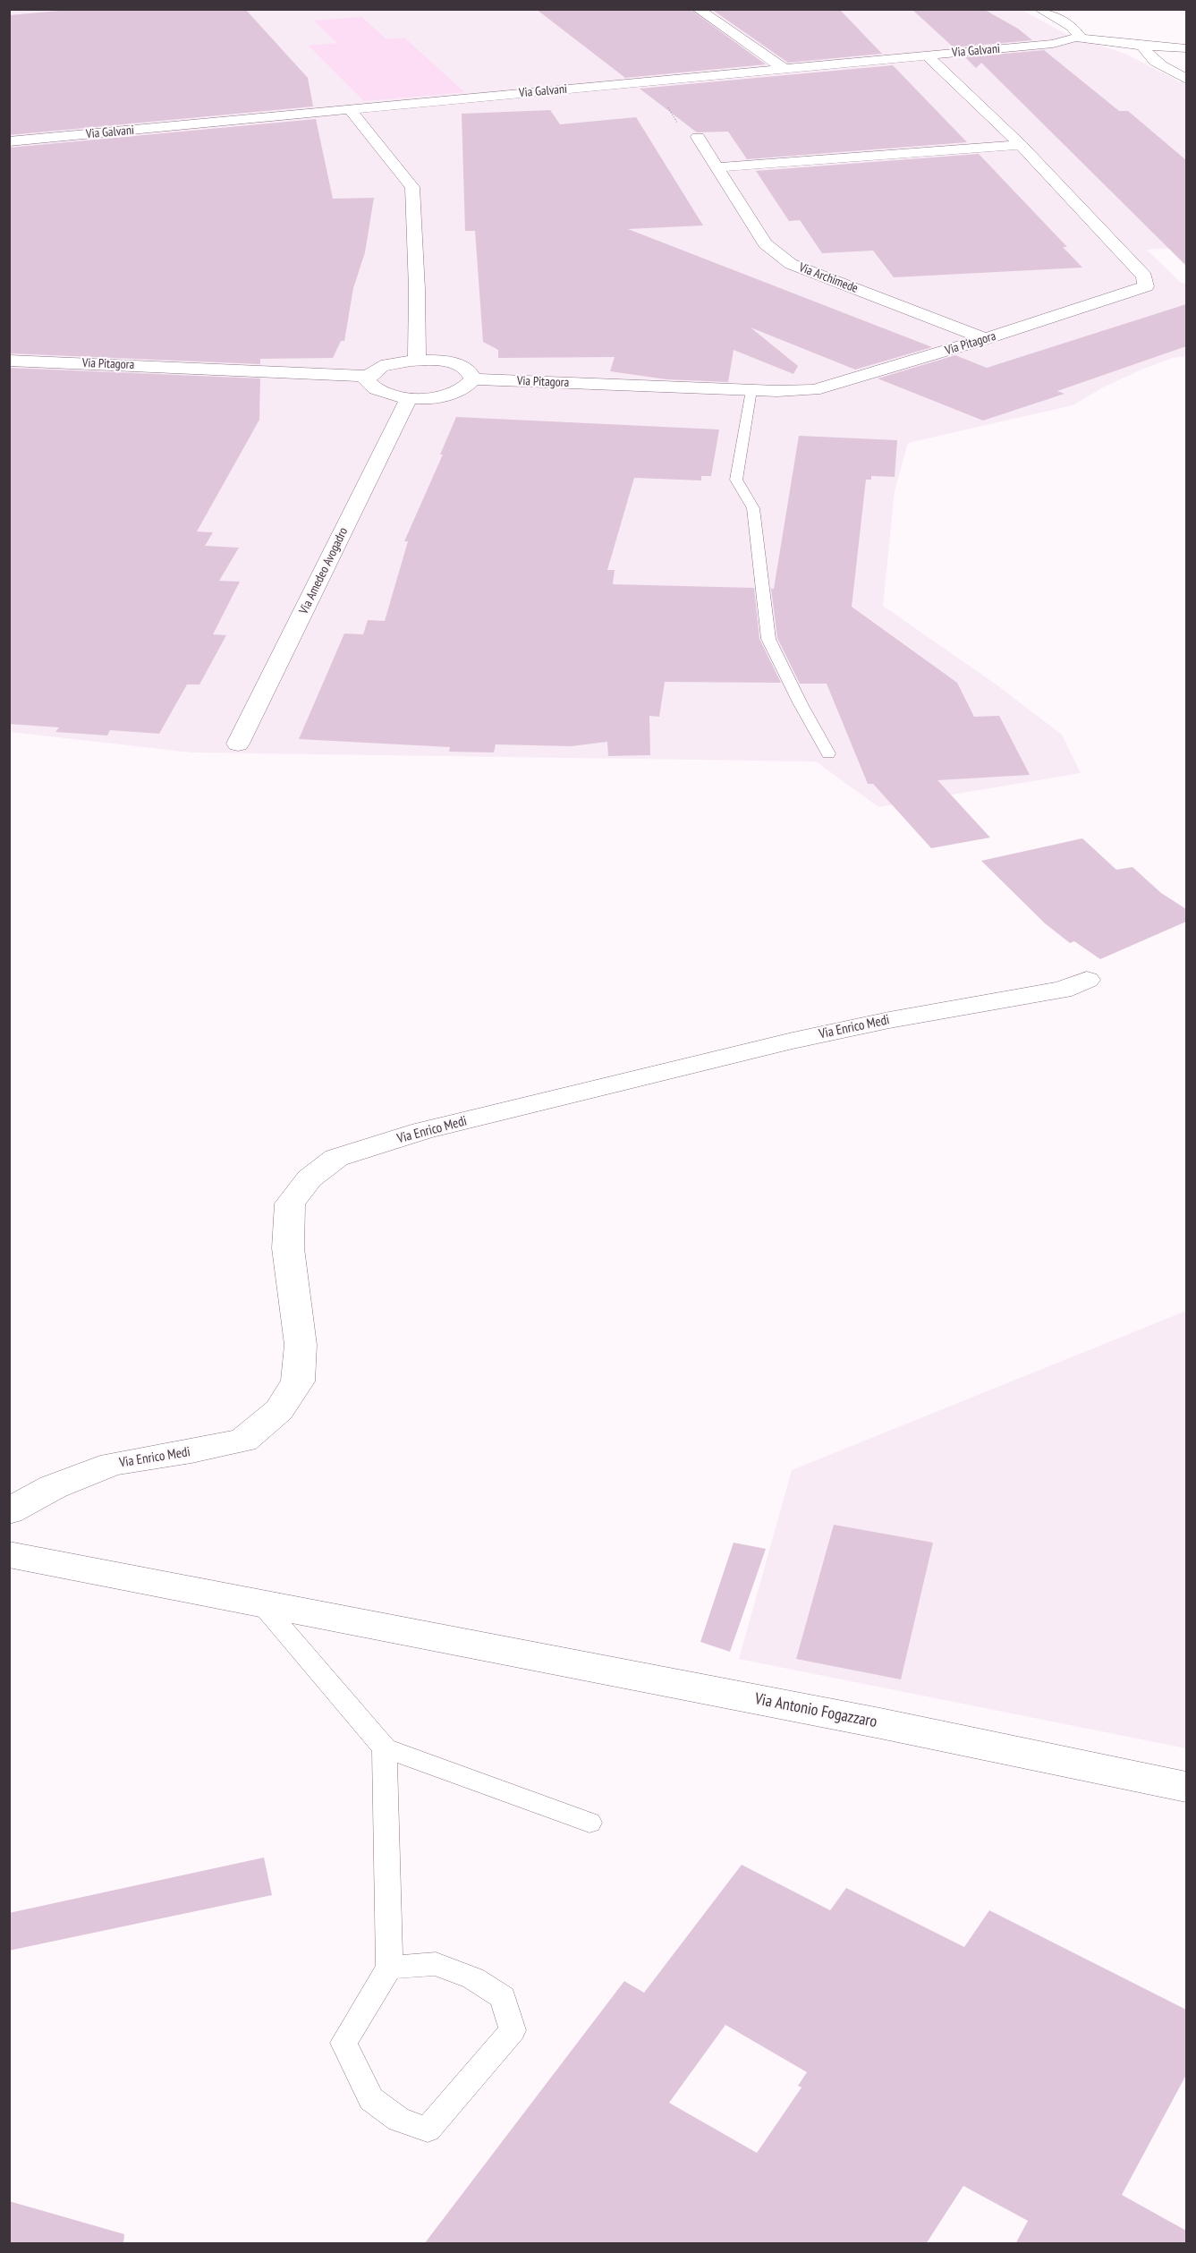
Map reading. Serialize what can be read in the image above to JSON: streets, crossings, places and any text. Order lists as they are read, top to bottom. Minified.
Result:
{"streets":{"street":["Via Galvani","Via Archimede","Via Pitagora","Via Amedeo Avogadro","Via Enrico Medi","Via Antonio Fogazzaro"]},"crossings":[["Via Galvani","Via Pitagora"],["Via Archimede","Via Pitagora"]]}
